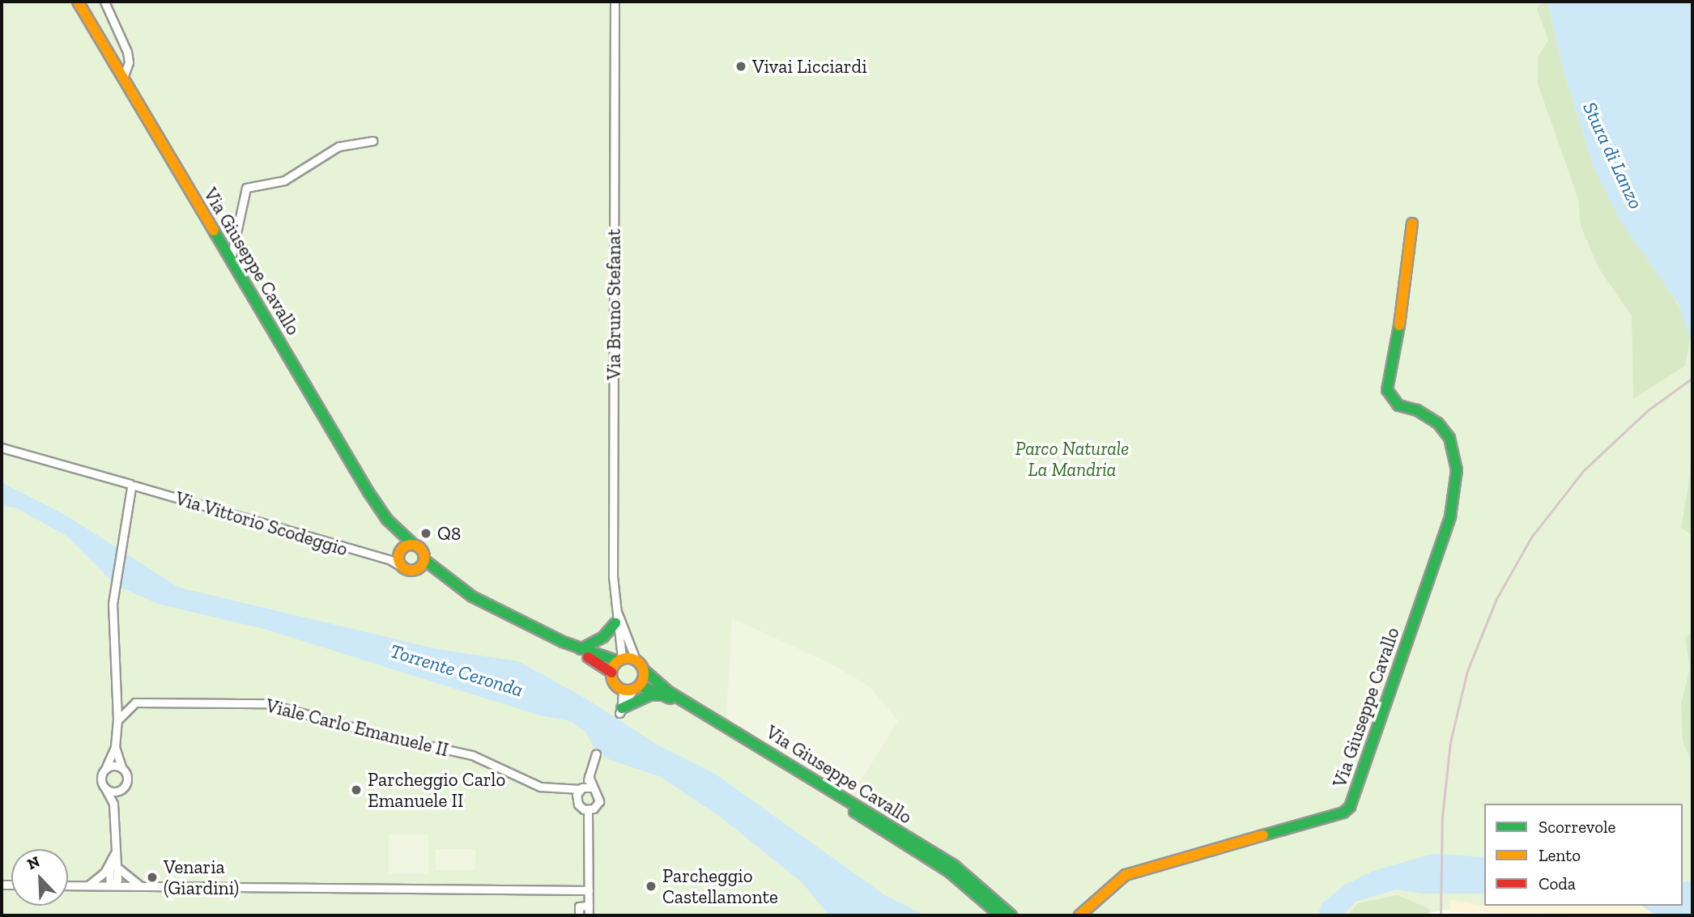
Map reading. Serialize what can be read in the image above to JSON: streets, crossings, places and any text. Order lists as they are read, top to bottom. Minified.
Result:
{"streets":{"street":["Via Giuseppe Cavallo","Via Bruno Stefanat","Via Vittorio Scodeggio","Viale Carlo Emanuele II"]},"crossings":[["Via Giuseppe Cavallo","Via Bruno Stefanat"]],"water":["Stura di Lanzo","Torrente Ceronda"],"parks":["Parco Naturale La Mandria"],"places":["Vivai Licciardi","Q8","Parcheggio Carlo Emanuele II","Venaria (Giardini)","Parcheggio Castellamonte"],"legend":["Scorrevole","Lento","Coda"],"north":"top left"}
